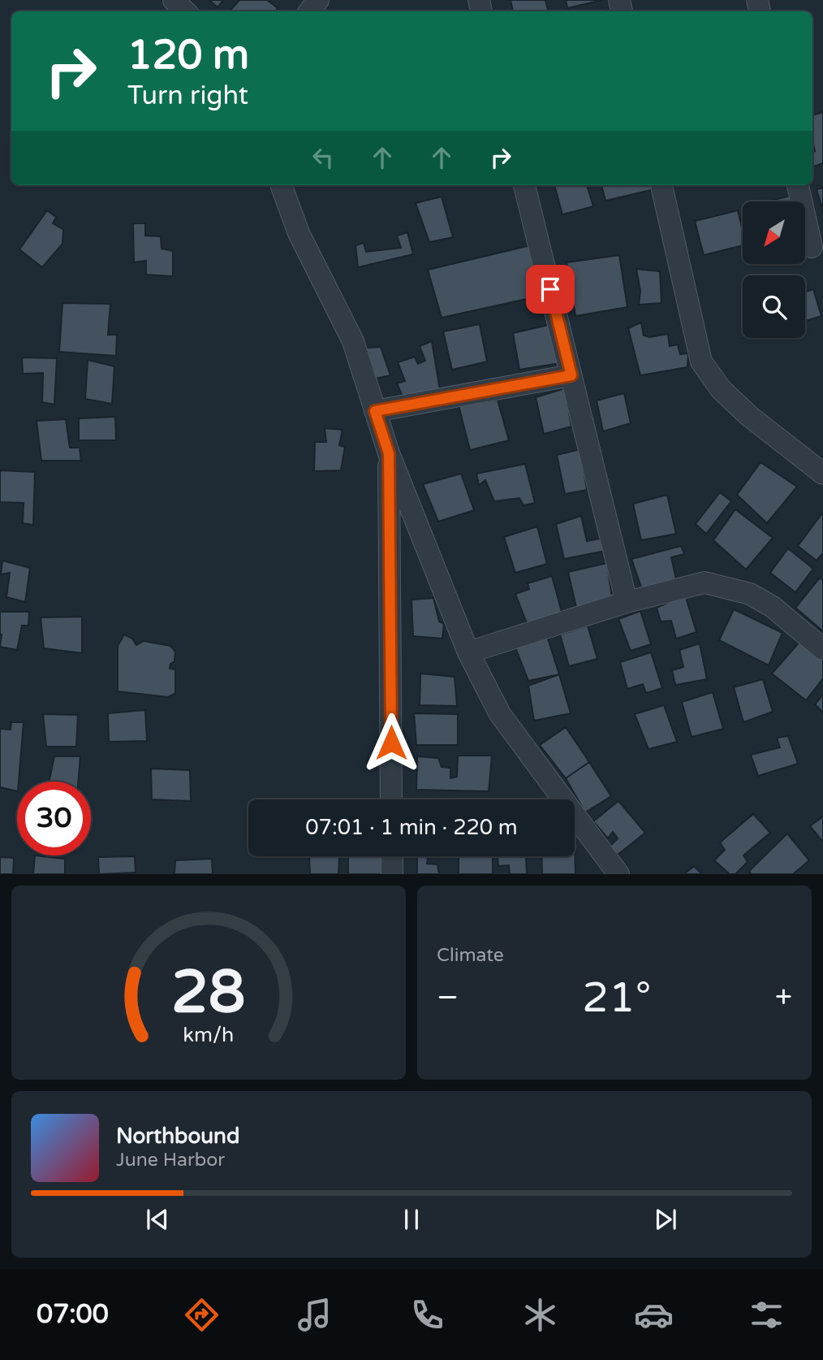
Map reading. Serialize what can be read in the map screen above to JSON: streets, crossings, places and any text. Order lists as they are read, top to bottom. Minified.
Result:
{"north":"bottom left","page":{"turn":["120 m","Turn right"],"limit":"30","trip":"07:01 · 1 min · 220 m","tile":"Climate","heat":["−","21°","+"],"song":["Northbound","June Harbor"],"tabs":"07:00","gauge":["28","km/h"]}}
